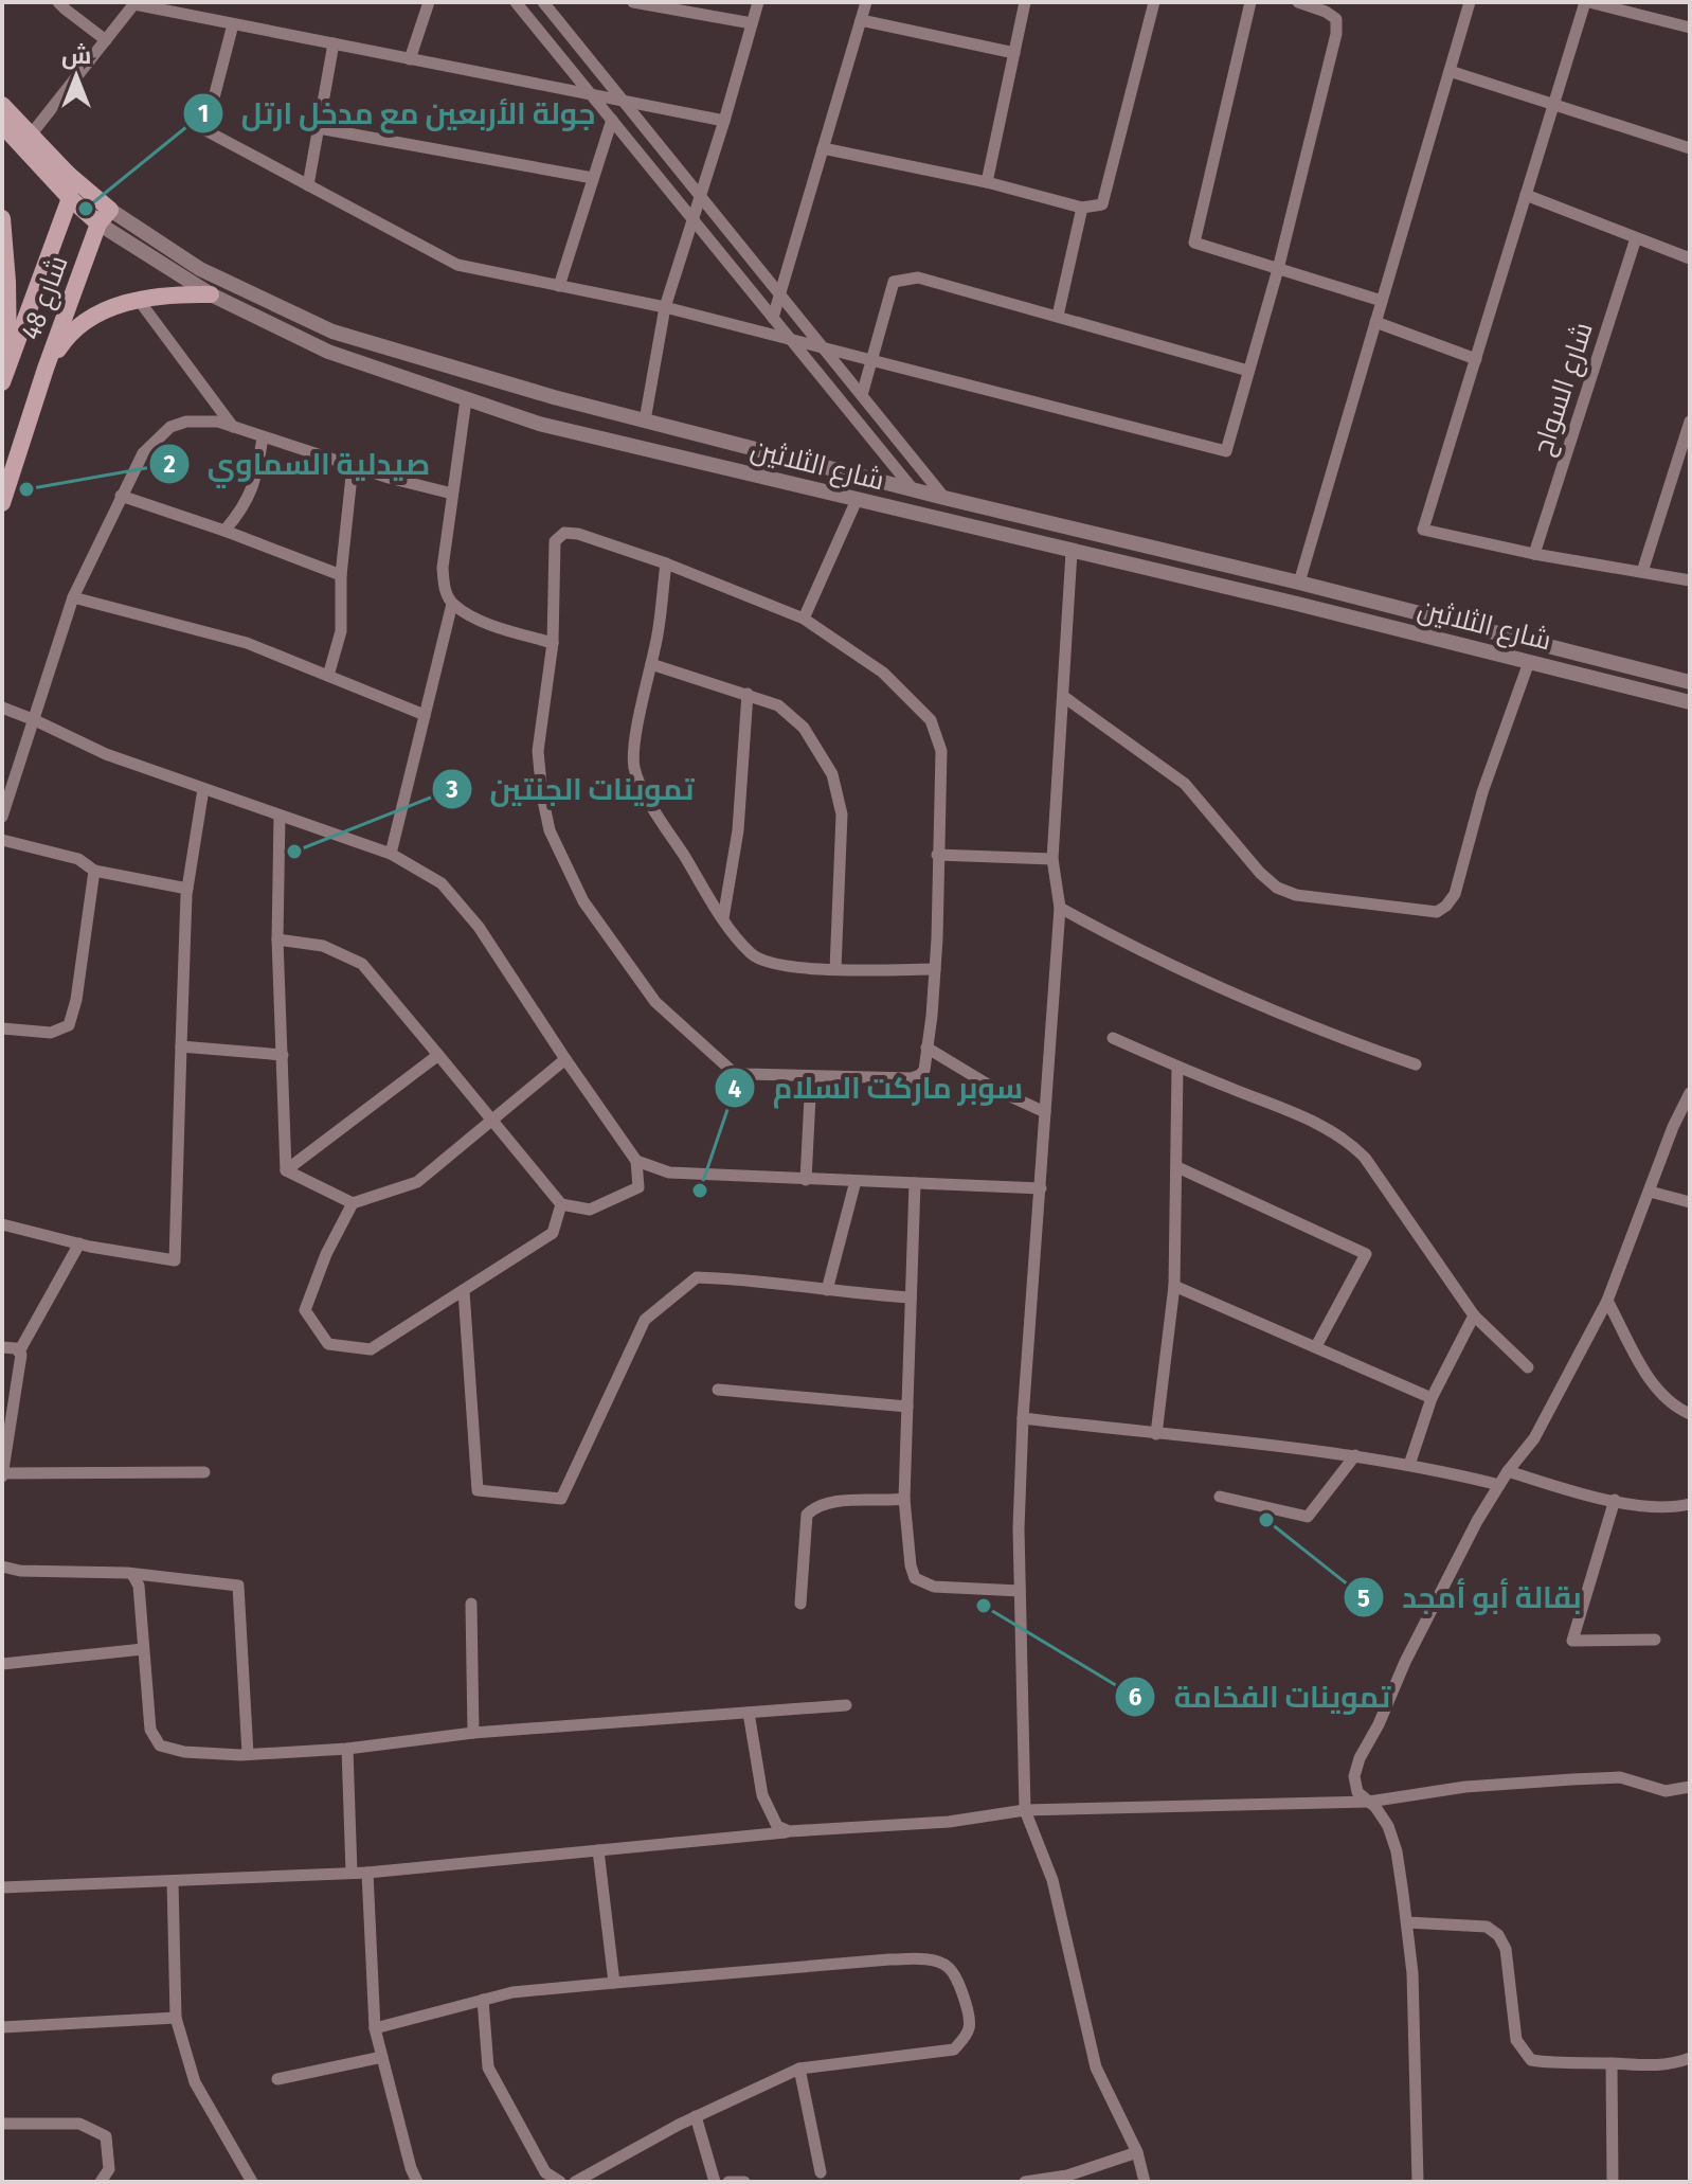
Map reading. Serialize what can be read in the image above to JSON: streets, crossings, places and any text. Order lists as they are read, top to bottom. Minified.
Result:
{"streets":{"main road":["شارع 48","شارع الثلاثين"],"street":["شارع السواح"]},"crossings":[["شارع 48","شارع الثلاثين"]],"places":["جولة الأربعين مع مدخل ارتل","صيدلية السماوي","تموينات الجنتين","سوبر ماركت السلام","بقالة أبو أمجد","تموينات الفخامة"],"north":"top"}
